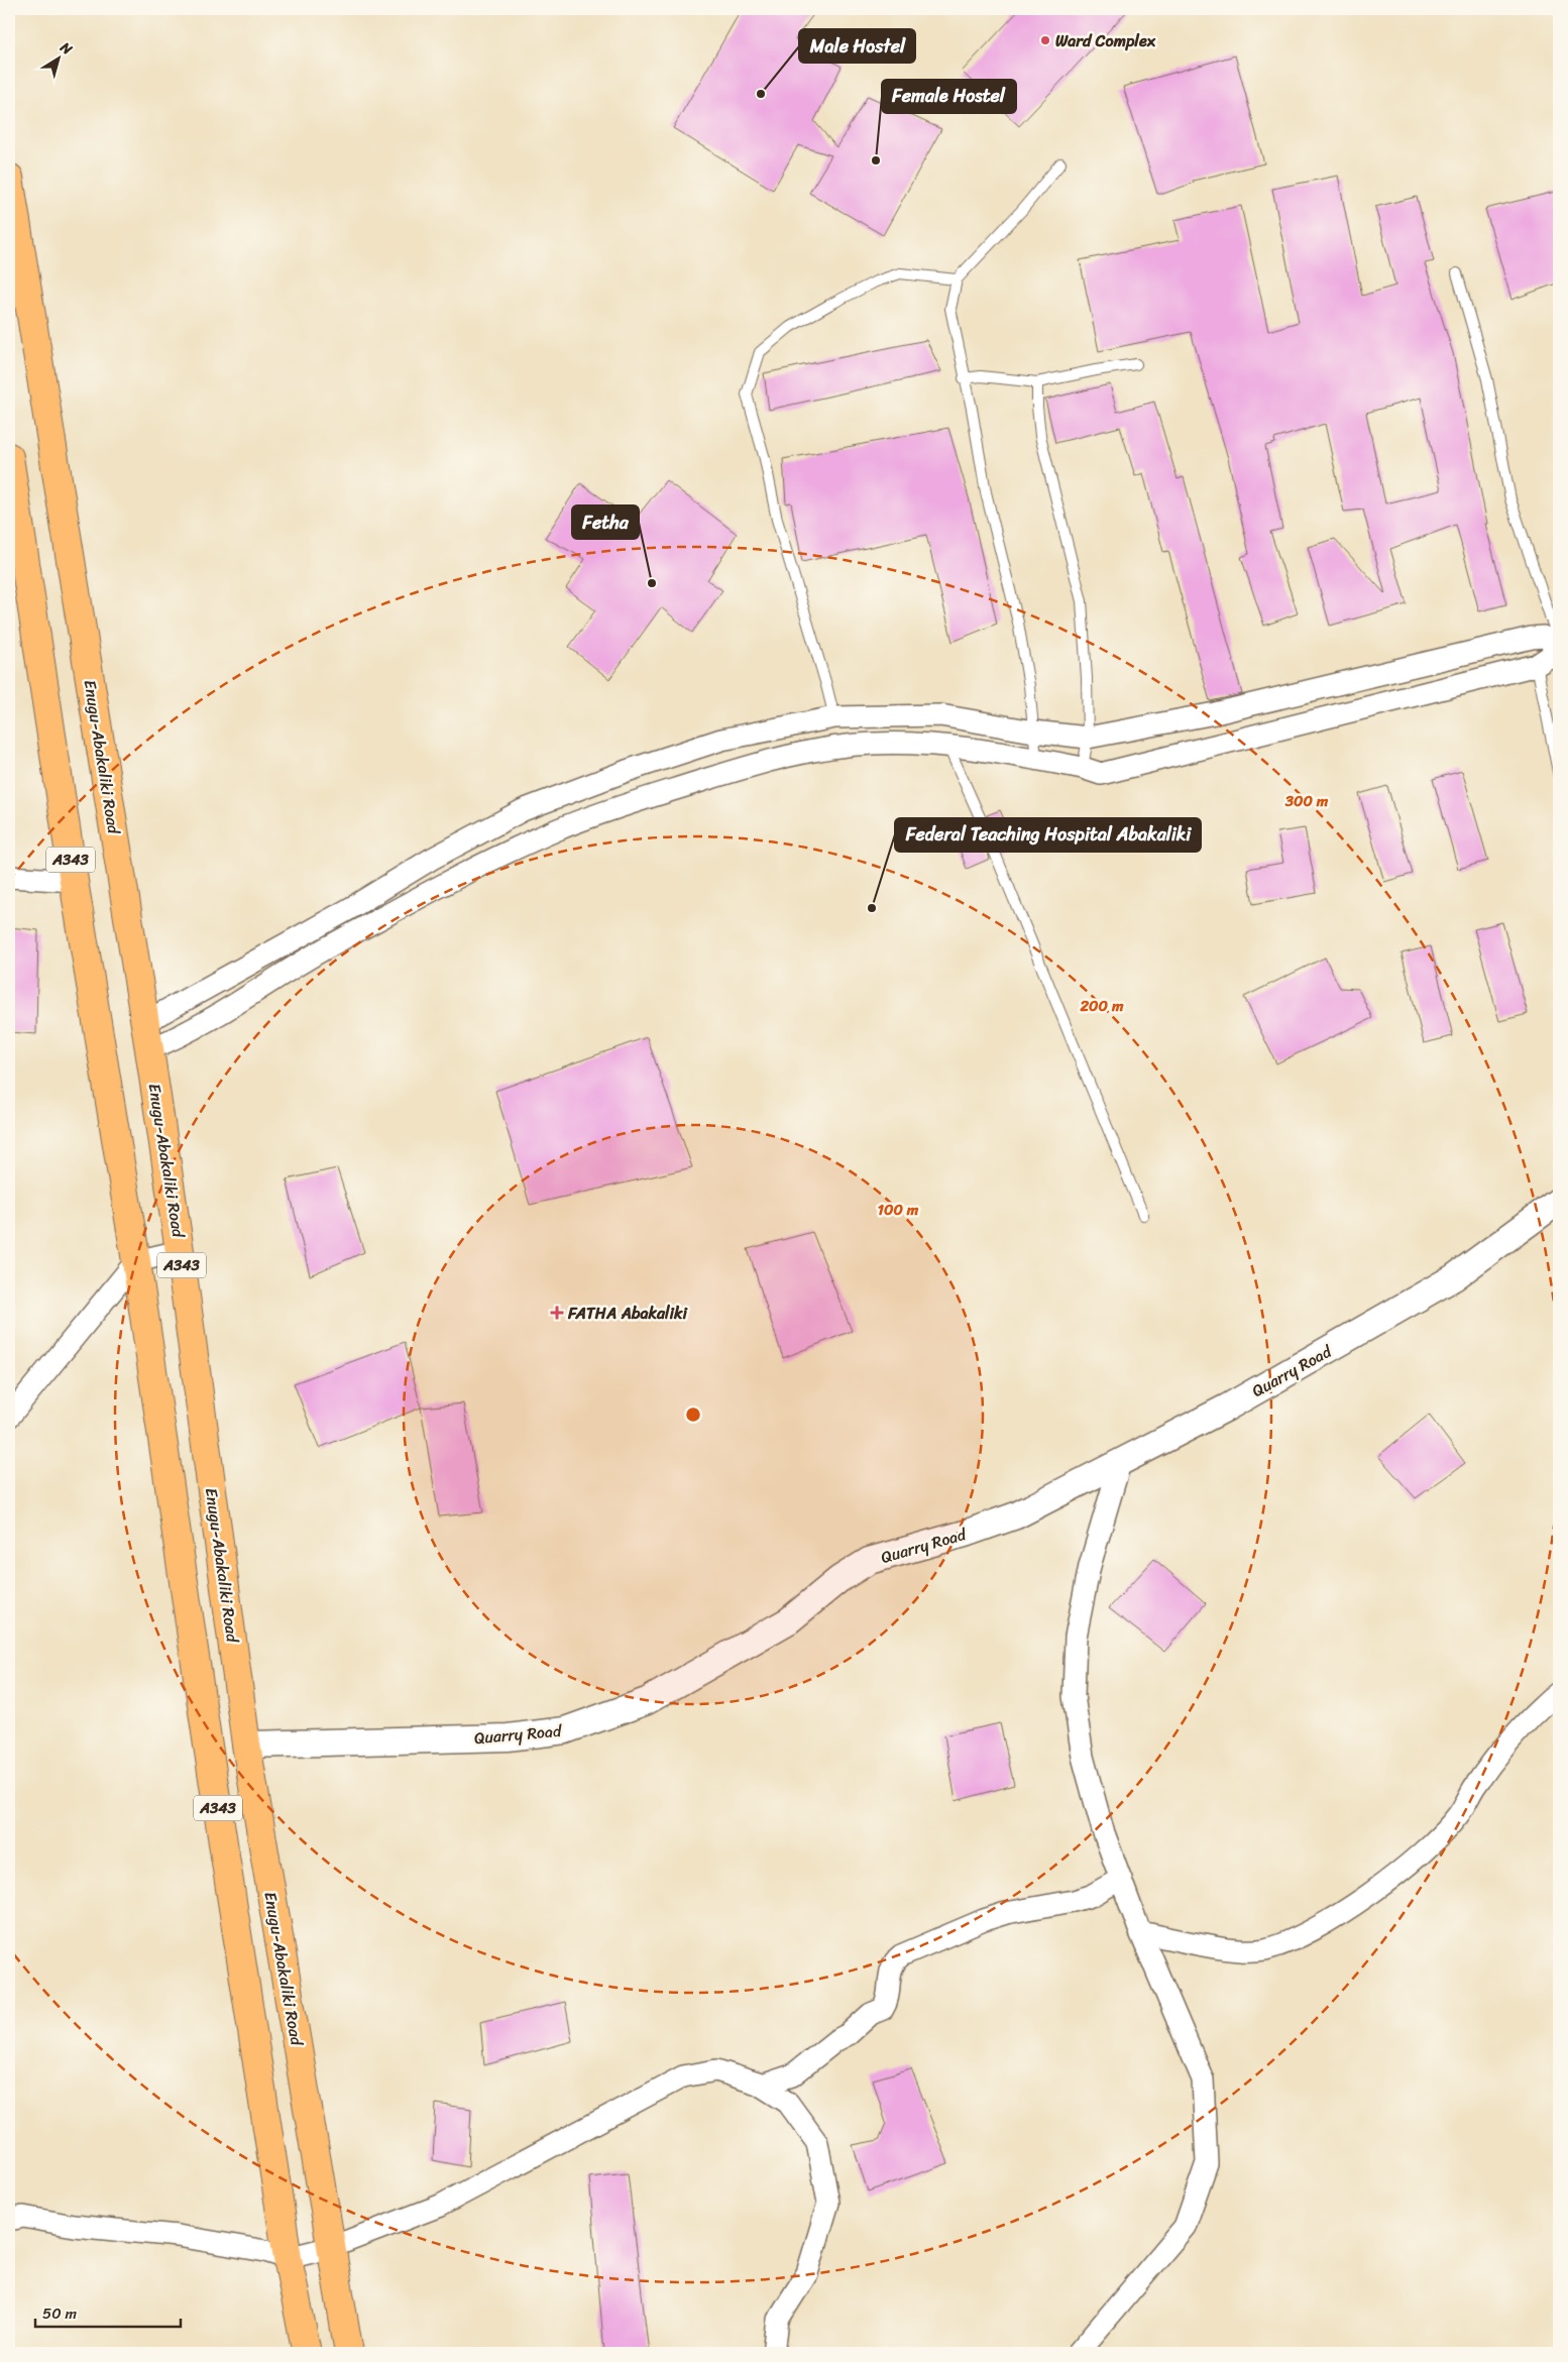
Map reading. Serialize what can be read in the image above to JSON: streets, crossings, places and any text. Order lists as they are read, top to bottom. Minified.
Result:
{"streets":{"highway":["Enugu-Abakaliki Road","A343"],"street":["Quarry Road"]},"crossings":[["Enugu-Abakaliki Road","Quarry Road"]],"places":{"other":["Ward Complex","Male Hostel","Female Hostel","Fetha","Federal Teaching Hospital Abakaliki"],"health":["FATHA Abakaliki"]},"scale_bar":"50 m","north":"top right","rings":["300 m","200 m","100 m"]}
